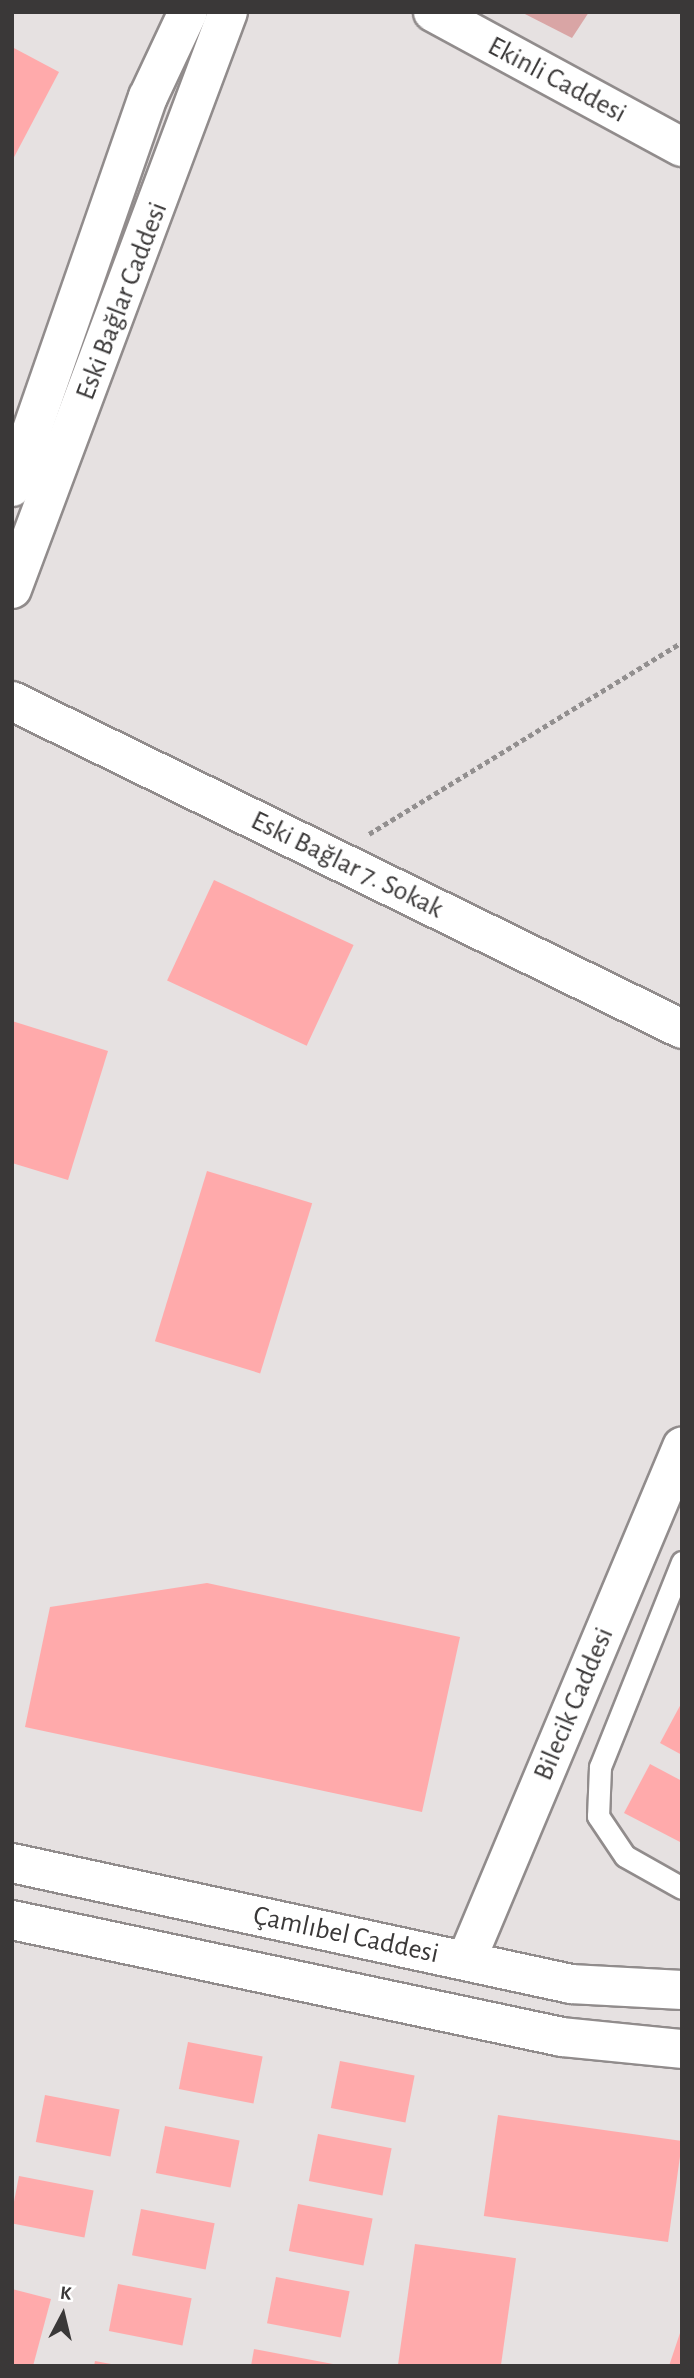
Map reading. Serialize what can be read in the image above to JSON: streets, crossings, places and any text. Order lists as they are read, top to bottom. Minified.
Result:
{"streets":{"street":["Ekinli Caddesi","Eski Bağlar Caddesi","Eski Bağlar 7. Sokak","Bilecik Caddesi","Çamlıbel Caddesi"]},"crossings":[["Bilecik Caddesi","Çamlıbel Caddesi"]],"north":"top"}
